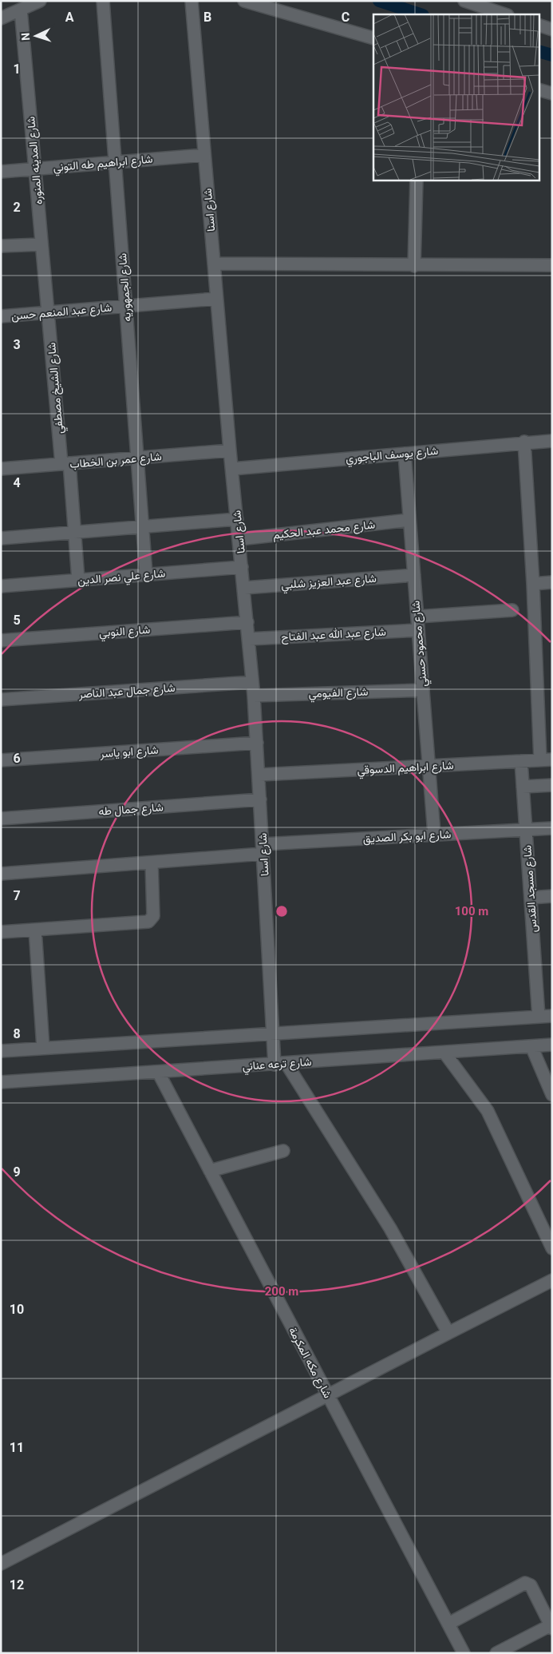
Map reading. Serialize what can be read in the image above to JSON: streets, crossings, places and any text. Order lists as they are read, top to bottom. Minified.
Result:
{"streets":{"street":["شارع المدينه المنوره","شارع ابراهيم طه التوني","شارع اسنا","شارع الجمهوريه","شارع عبد المنعم حسن","شارع الشيخ مصطفي","شارع يوسف الباجوري","شارع عمر بن الخطاب","شارع محمد عبد الحكيم","شارع علي نصر الدين","شارع عبد العزيز شلبي","شارع النوبي","شارع عبد الله عبد الفتاح","شارع محمود حسني","شارع جمال عبد الناصر","شارع الفيومي","شارع ابو ياسر","شارع ابراهيم الدسوقي","شارع جمال طه","شارع ابو بكر الصديق","شارع مسجد القدس","شارع ترعه عناني","شارع مكه المكرمة"]},"crossings":[["شارع المدينه المنوره","شارع ابراهيم طه التوني"],["شارع المدينه المنوره","شارع عبد المنعم حسن"],["شارع المدينه المنوره","شارع الشيخ مصطفي"],["شارع ابراهيم طه التوني","شارع اسنا"],["شارع ابراهيم طه التوني","شارع الجمهوريه"],["شارع اسنا","شارع عبد المنعم حسن"],["شارع اسنا","شارع يوسف الباجوري"],["شارع اسنا","شارع عمر بن الخطاب"],["شارع اسنا","شارع محمد عبد الحكيم"],["شارع اسنا","شارع علي نصر الدين"],["شارع اسنا","شارع عبد العزيز شلبي"],["شارع اسنا","شارع النوبي"],["شارع اسنا","شارع عبد الله عبد الفتاح"],["شارع اسنا","شارع جمال عبد الناصر"],["شارع اسنا","شارع الفيومي"],["شارع اسنا","شارع ابو ياسر"],["شارع اسنا","شارع ابراهيم الدسوقي"],["شارع اسنا","شارع جمال طه"],["شارع اسنا","شارع ابو بكر الصديق"],["شارع اسنا","شارع ترعه عناني"],["شارع الجمهوريه","شارع عبد المنعم حسن"],["شارع الجمهوريه","شارع عمر بن الخطاب"],["شارع الجمهوريه","شارع علي نصر الدين"],["شارع عبد المنعم حسن","شارع الشيخ مصطفي"],["شارع الشيخ مصطفي","شارع عمر بن الخطاب"],["شارع الشيخ مصطفي","شارع علي نصر الدين"],["شارع يوسف الباجوري","شارع محمود حسني"],["شارع محمد عبد الحكيم","شارع محمود حسني"],["شارع عبد العزيز شلبي","شارع محمود حسني"],["شارع عبد الله عبد الفتاح","شارع محمود حسني"],["شارع محمود حسني","شارع الفيومي"],["شارع محمود حسني","شارع ابراهيم الدسوقي"],["شارع محمود حسني","شارع ابو بكر الصديق"],["شارع ابراهيم الدسوقي","شارع مسجد القدس"],["شارع ابو بكر الصديق","شارع مسجد القدس"],["شارع ترعه عناني","شارع مكه المكرمة"]],"north":"left","grid":{"columns":["A","B","C"],"rows":["1","2","3","4","5","6","7","8","9","10","11","12"]},"rings":["100 m","200 m"]}
